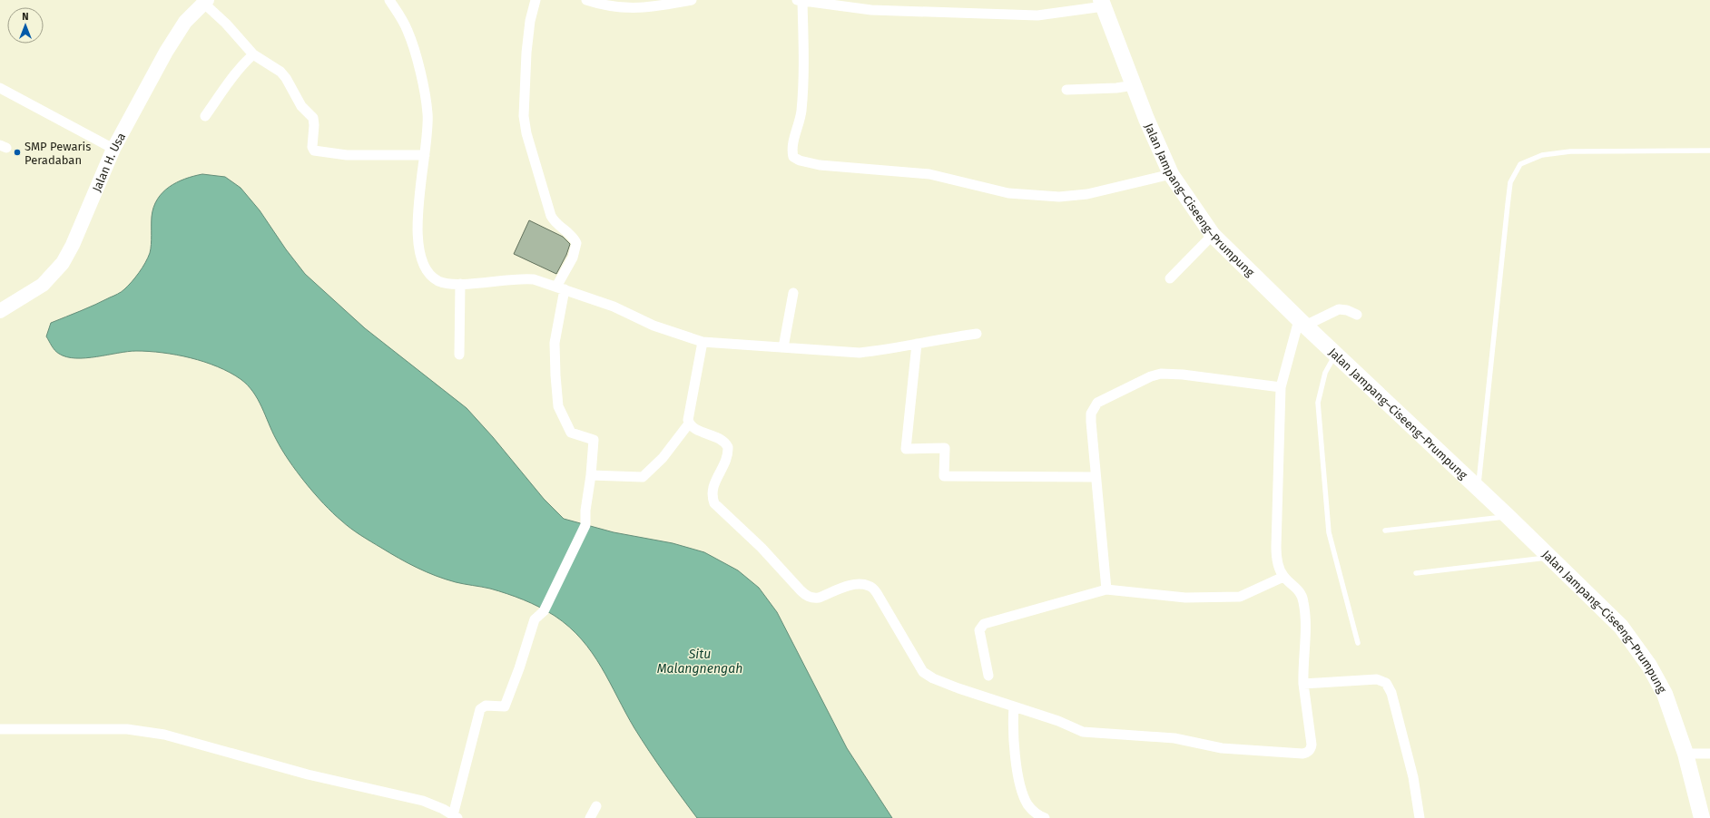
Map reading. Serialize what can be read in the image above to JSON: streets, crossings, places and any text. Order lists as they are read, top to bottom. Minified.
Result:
{"streets":{"main road":["Jalan Jampang–Ciseeng–Prumpung"],"street":["Jalan H. Usa"]},"water":["Situ Malangnengah"],"places":["SMP Pewaris Peradaban"],"north":"top"}
